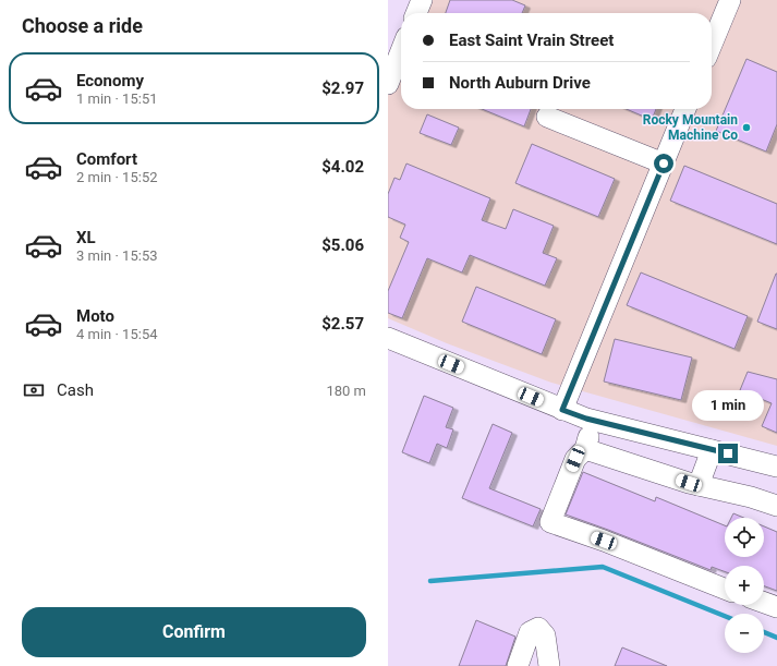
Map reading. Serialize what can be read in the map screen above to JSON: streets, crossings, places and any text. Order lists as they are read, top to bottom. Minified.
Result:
{"places":["Rocky Mountain Machine Co"],"page":{"heading":"Choose a ride","banner":["East Saint Vrain Street","North Auburn Drive"],"list":[{"name":"Economy","note":"1 min · 15:51","value":"$2.97"},{"name":"Comfort","note":"2 min · 15:52","value":"$4.02"},{"name":"XL","note":"3 min · 15:53","value":"$5.06"},{"name":"Moto","note":"4 min · 15:54","value":"$2.57"}],"pay":["Cash","180 m"],"bubble":"1 min","map_buttons":["+","−"],"buttons":"Confirm"}}
